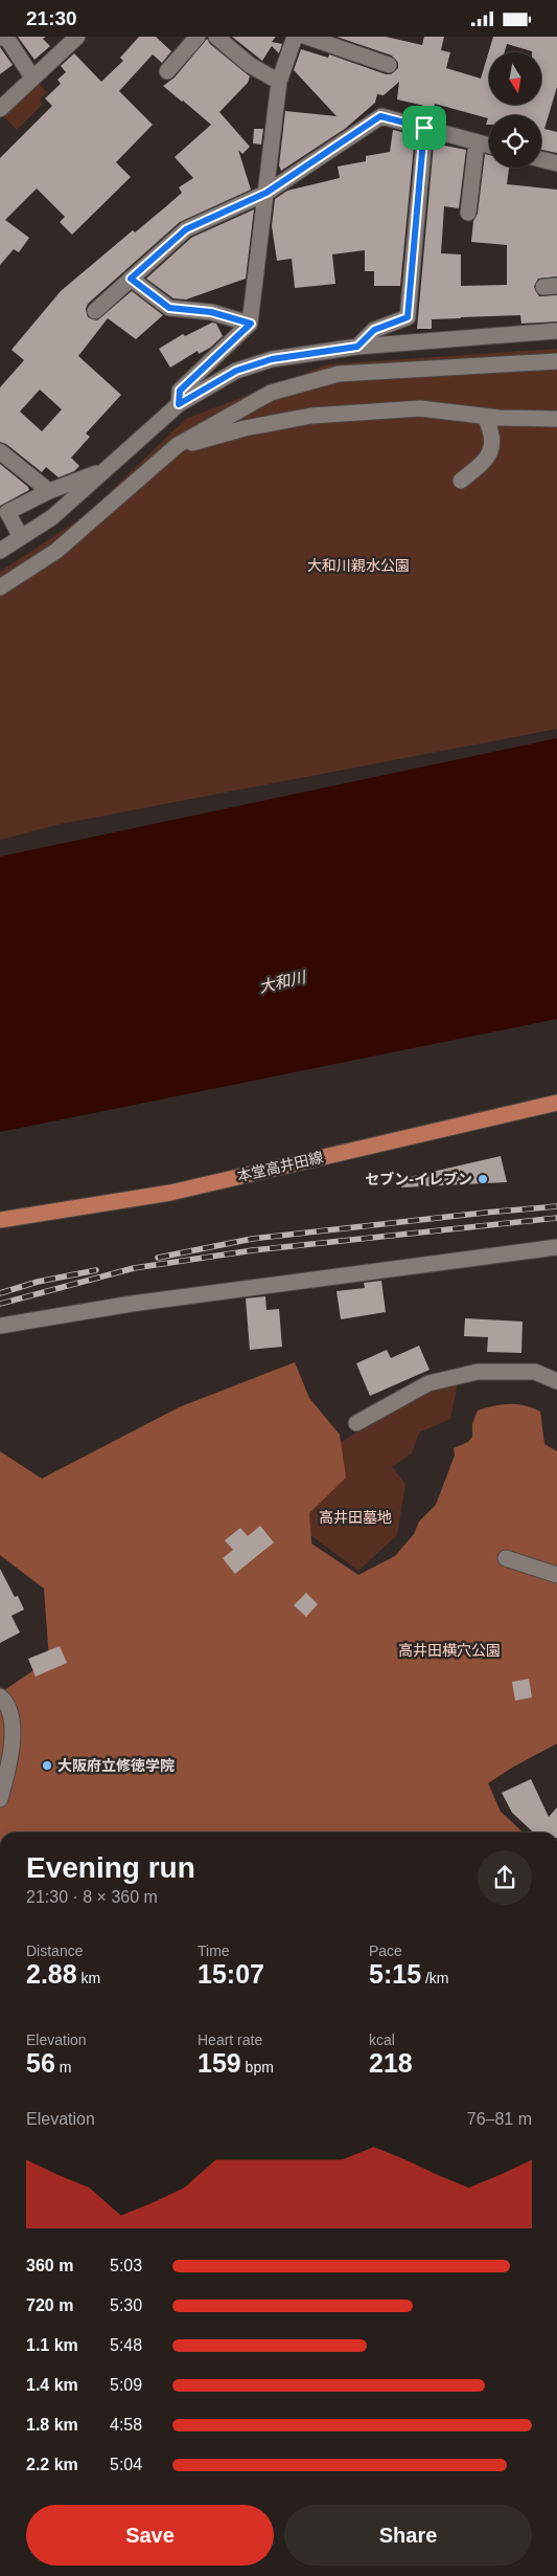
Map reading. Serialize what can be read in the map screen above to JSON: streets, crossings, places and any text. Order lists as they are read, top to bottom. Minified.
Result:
{"streets":{"main road":["本堂高井田線"]},"water":["大和川"],"parks":["大和川親水公園","高井田墓地","高井田横穴公園"],"places":["セブン-イレブン","大阪府立修徳学院"],"north":"bottom","page":{"status":"21:30","heading":["Evening run","21:30 · 8 × 360 m"],"stats":[["Distance","2.88 km"],["Time","15:07"],["Pace","5:15 /km"],["Elevation","56 m"],["Heart rate","159 bpm"],["kcal","218"]],"chart":["Elevation","76–81 m"],"list":[{"name":"360 m","note":"5:03"},{"name":"720 m","note":"5:30"},{"name":"1.1 km","note":"5:48"},{"name":"1.4 km","note":"5:09"},{"name":"1.8 km","note":"4:58"},{"name":"2.2 km","note":"5:04"}],"buttons":["Save","Share"]}}
